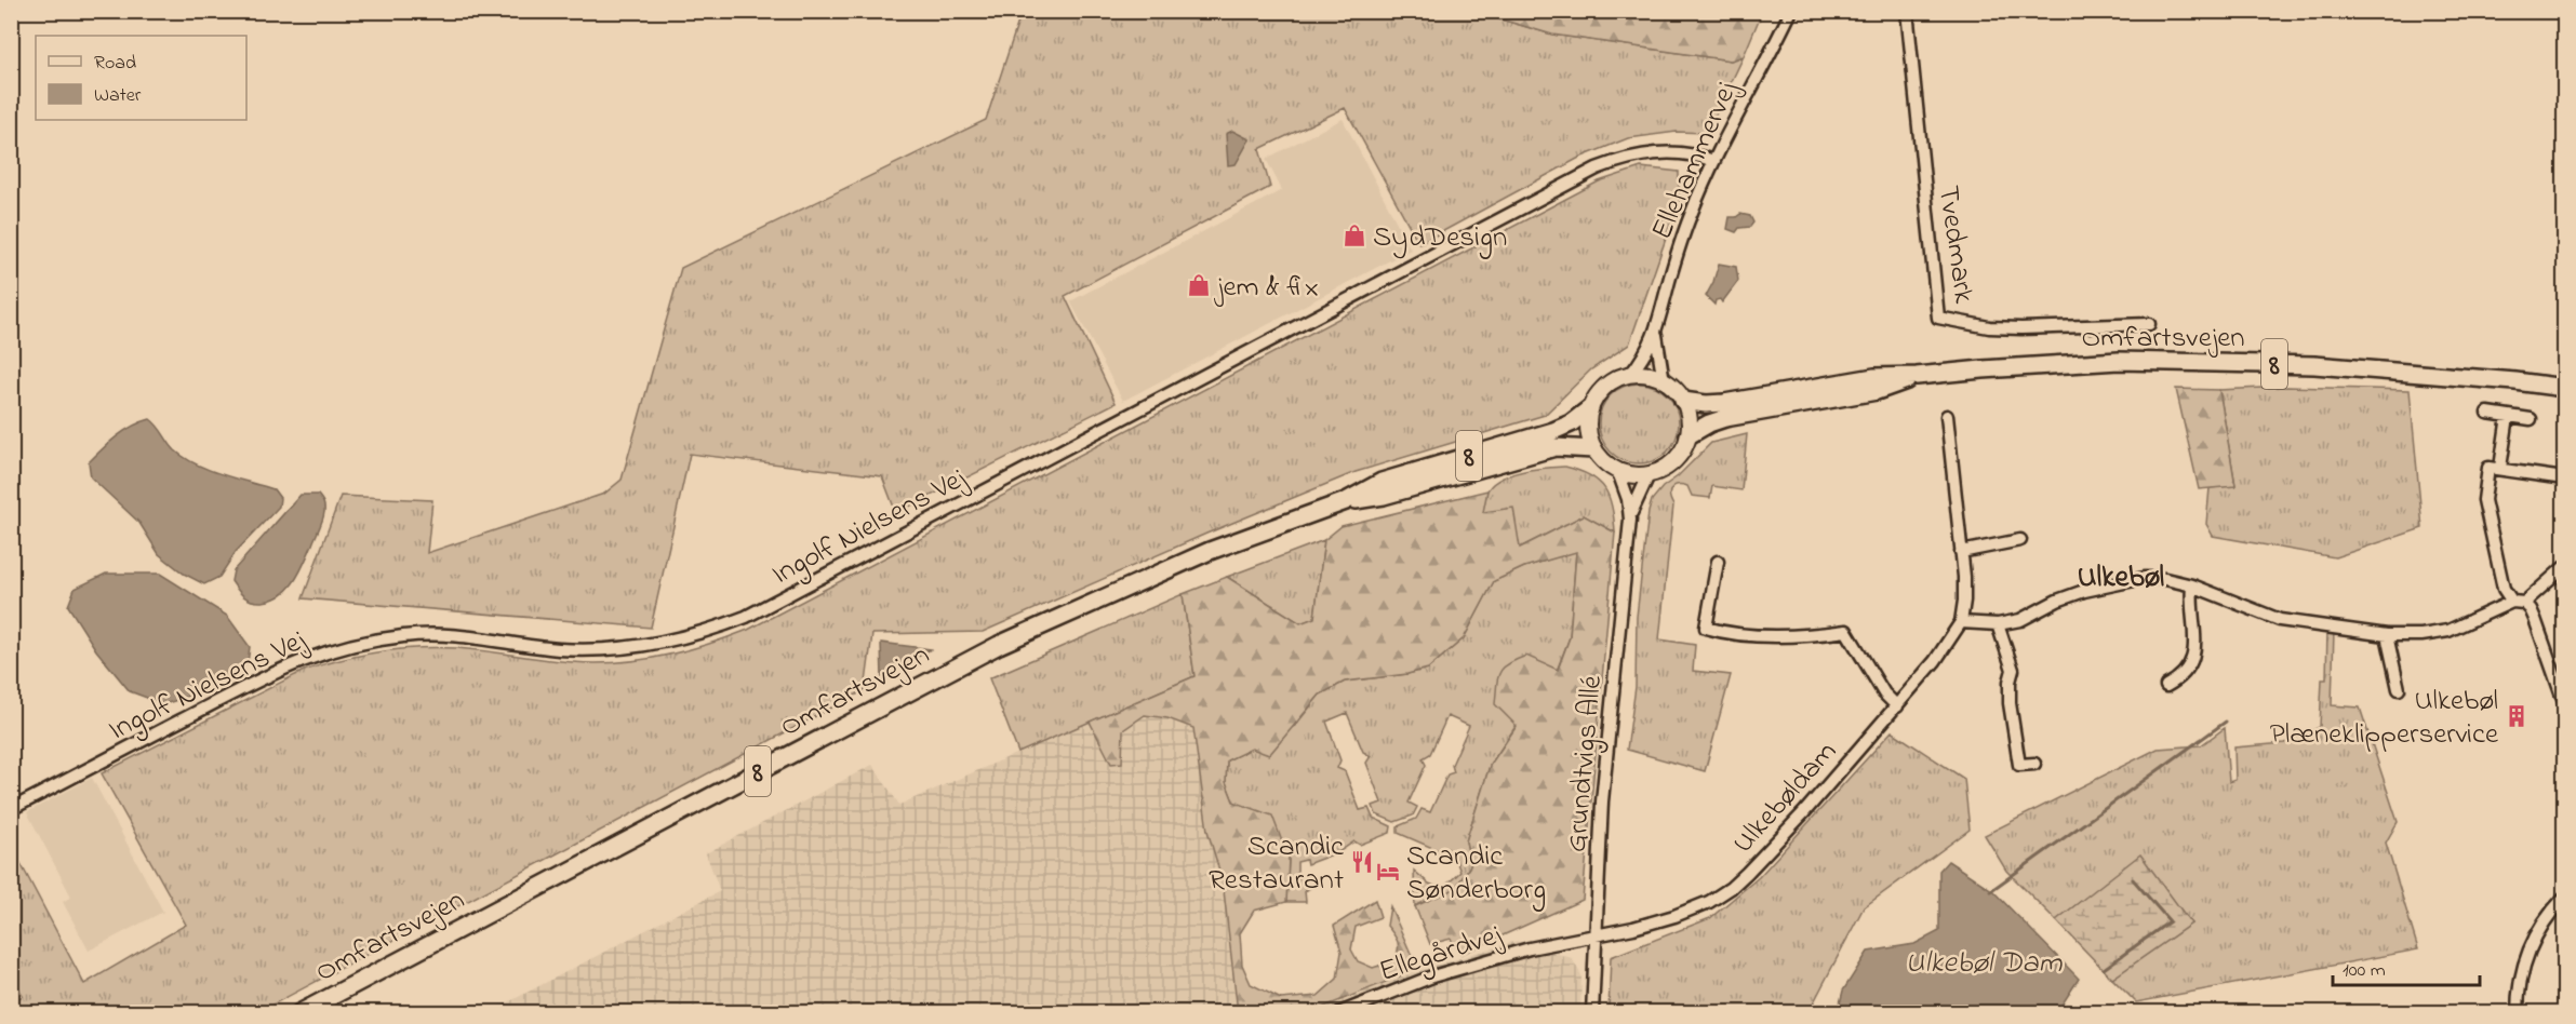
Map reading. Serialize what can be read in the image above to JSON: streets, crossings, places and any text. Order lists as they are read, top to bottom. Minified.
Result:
{"streets":{"highway":["Omfartsvejen","8"],"street":["Ellehammervej","Tvedmark","Ingolf Nielsens Vej","Grundtvigs Allé","Ulkebøldam","Ellegårdvej"]},"crossings":[["Ellehammervej","Omfartsvejen"],["Ellehammervej","8"],["Ellehammervej","Ingolf Nielsens Vej"],["Ellehammervej","Grundtvigs Allé"],["Omfartsvejen","8"],["Omfartsvejen","Grundtvigs Allé"],["8","Grundtvigs Allé"],["Grundtvigs Allé","Ulkebøldam"],["Grundtvigs Allé","Ellegårdvej"],["Ulkebøldam","Ellegårdvej"]],"districts":["Ulkebøl"],"water":["Ulkebøl Dam"],"places":{"shop":["SydDesign","jem & fix"],"building":["Ulkebøl Plæneklipperservice"],"restaurant":["Scandic Restaurant"],"hotel":["Scandic Sønderborg"]},"legend":["Road","Water"],"scale_bar":"100 m"}
